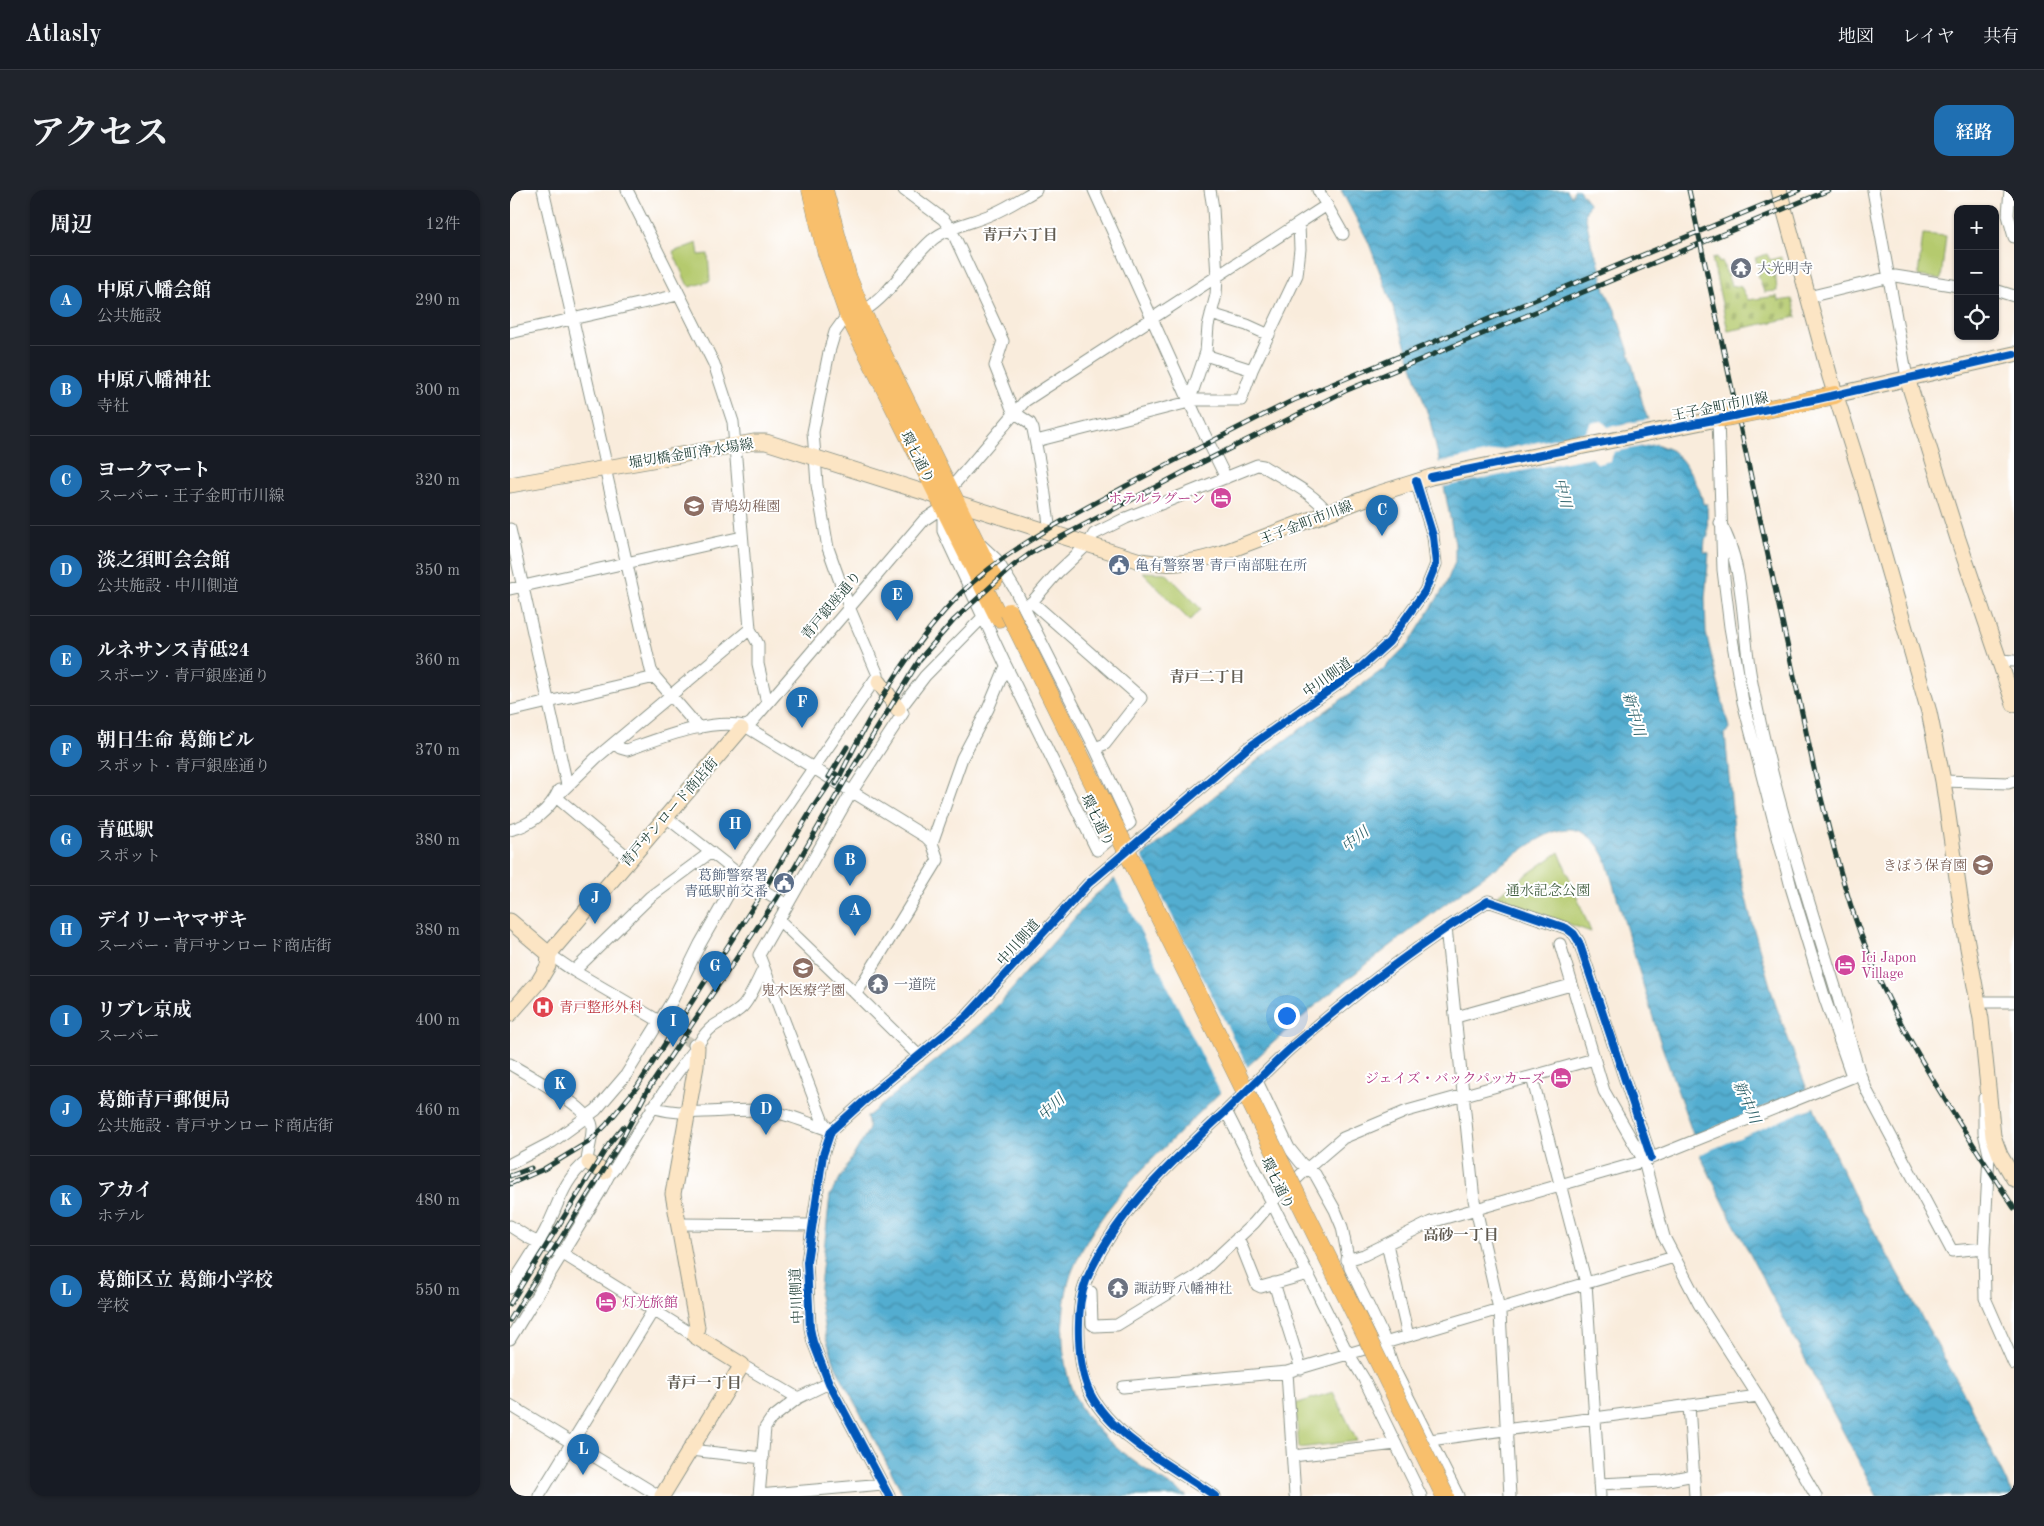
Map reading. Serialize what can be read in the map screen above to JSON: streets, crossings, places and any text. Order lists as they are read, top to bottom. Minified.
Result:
{"streets":{"main road":["王子金町市川線","環七通り"],"street":["堀切橋金町浄水場線","青戸銀座通り","中川側道","青戸サンロード商店街"]},"crossings":[["王子金町市川線","堀切橋金町浄水場線"],["王子金町市川線","環七通り"],["王子金町市川線","青戸銀座通り"],["王子金町市川線","中川側道"],["堀切橋金町浄水場線","環七通り"],["堀切橋金町浄水場線","青戸銀座通り"],["環七通り","青戸銀座通り"],["青戸銀座通り","青戸サンロード商店街"]],"districts":["青戸六丁目","青戸二丁目","高砂一丁目","青戸一丁目"],"water":["中川","新中川"],"parks":["通水記念公園"],"places":{"temple":["大光明寺","一道院","諏訪野八幡神社"],"hotel":["ホテルラグーン","Ici Japon Village","ジェイズ・バックパッカーズ","灯光旅館"],"school or university":["青鳩幼稚園","きぼう保育園","鬼木医療学園"],"public building":["亀有警察署 青戸南部駐在所","葛飾警察署 青砥駅前交番"],"hospital":["青戸整形外科"]},"page":{"header":"Atlasly","nav":["地図","レイヤ","共有"],"title":"アクセス","buttons":"経路","heading":["周辺","12件"],"map_buttons":["+","−"],"list":[{"mark":"A","name":"中原八幡会館","note":"公共施設","value":"290 m"},{"mark":"B","name":"中原八幡神社","note":"寺社","value":"300 m"},{"mark":"C","name":"ヨークマート","note":"スーパー · 王子金町市川線","value":"320 m"},{"mark":"D","name":"淡之須町会会館","note":"公共施設 · 中川側道","value":"350 m"},{"mark":"E","name":"ルネサンス青砥24","note":"スポーツ · 青戸銀座通り","value":"360 m"},{"mark":"F","name":"朝日生命 葛飾ビル","note":"スポット · 青戸銀座通り","value":"370 m"},{"mark":"G","name":"青砥駅","note":"スポット","value":"380 m"},{"mark":"H","name":"デイリーヤマザキ","note":"スーパー · 青戸サンロード商店街","value":"380 m"},{"mark":"I","name":"リブレ京成","note":"スーパー","value":"400 m"},{"mark":"J","name":"葛飾青戸郵便局","note":"公共施設 · 青戸サンロード商店街","value":"460 m"},{"mark":"K","name":"アカイ","note":"ホテル","value":"480 m"},{"mark":"L","name":"葛飾区立 葛飾小学校","note":"学校","value":"550 m"}],"pins":["C","E","F","H","B","J","A","G","I","K","D","L"]}}
